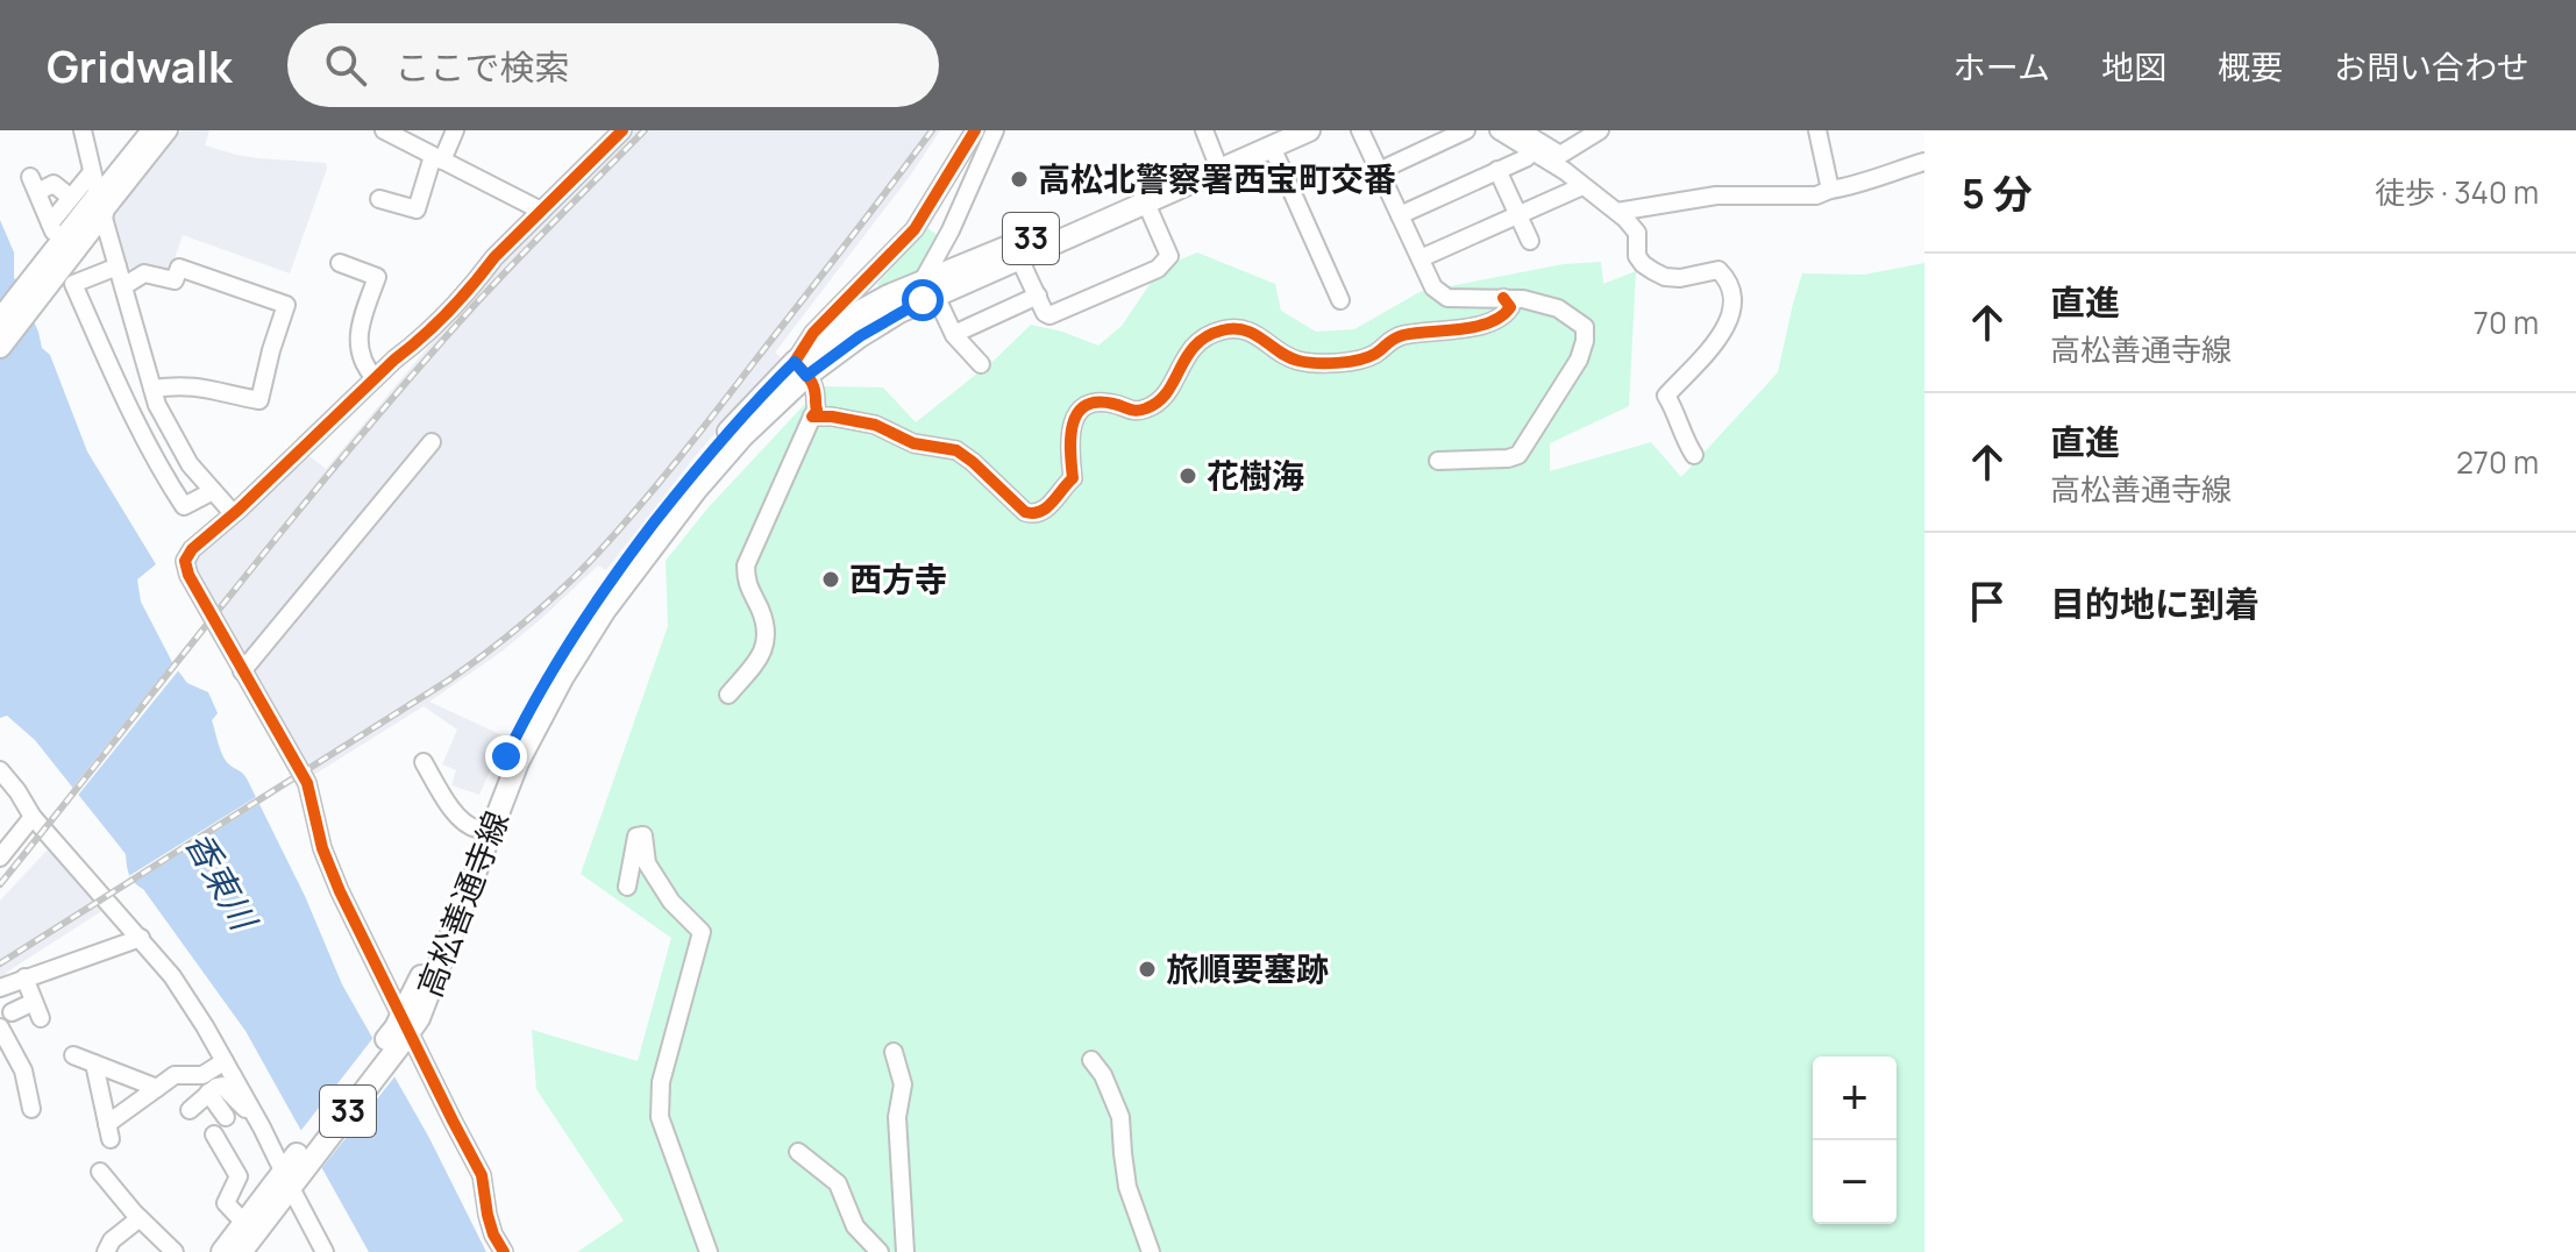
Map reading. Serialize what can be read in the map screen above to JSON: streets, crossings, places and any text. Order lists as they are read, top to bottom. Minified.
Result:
{"streets":{"main road":["33","高松善通寺線"]},"water":["香東川"],"places":["高松北警察署西宝町交番","花樹海","西方寺","旅順要塞跡"],"page":{"header":"Gridwalk","search":"ここで検索","nav":["ホーム","地図","概要","お問い合わせ"],"heading":["5 分","徒歩 · 340 m"],"list":[["直進","高松善通寺線","70 m"],["直進","高松善通寺線","270 m"],"目的地に到着"],"map_buttons":["+","−"]}}
